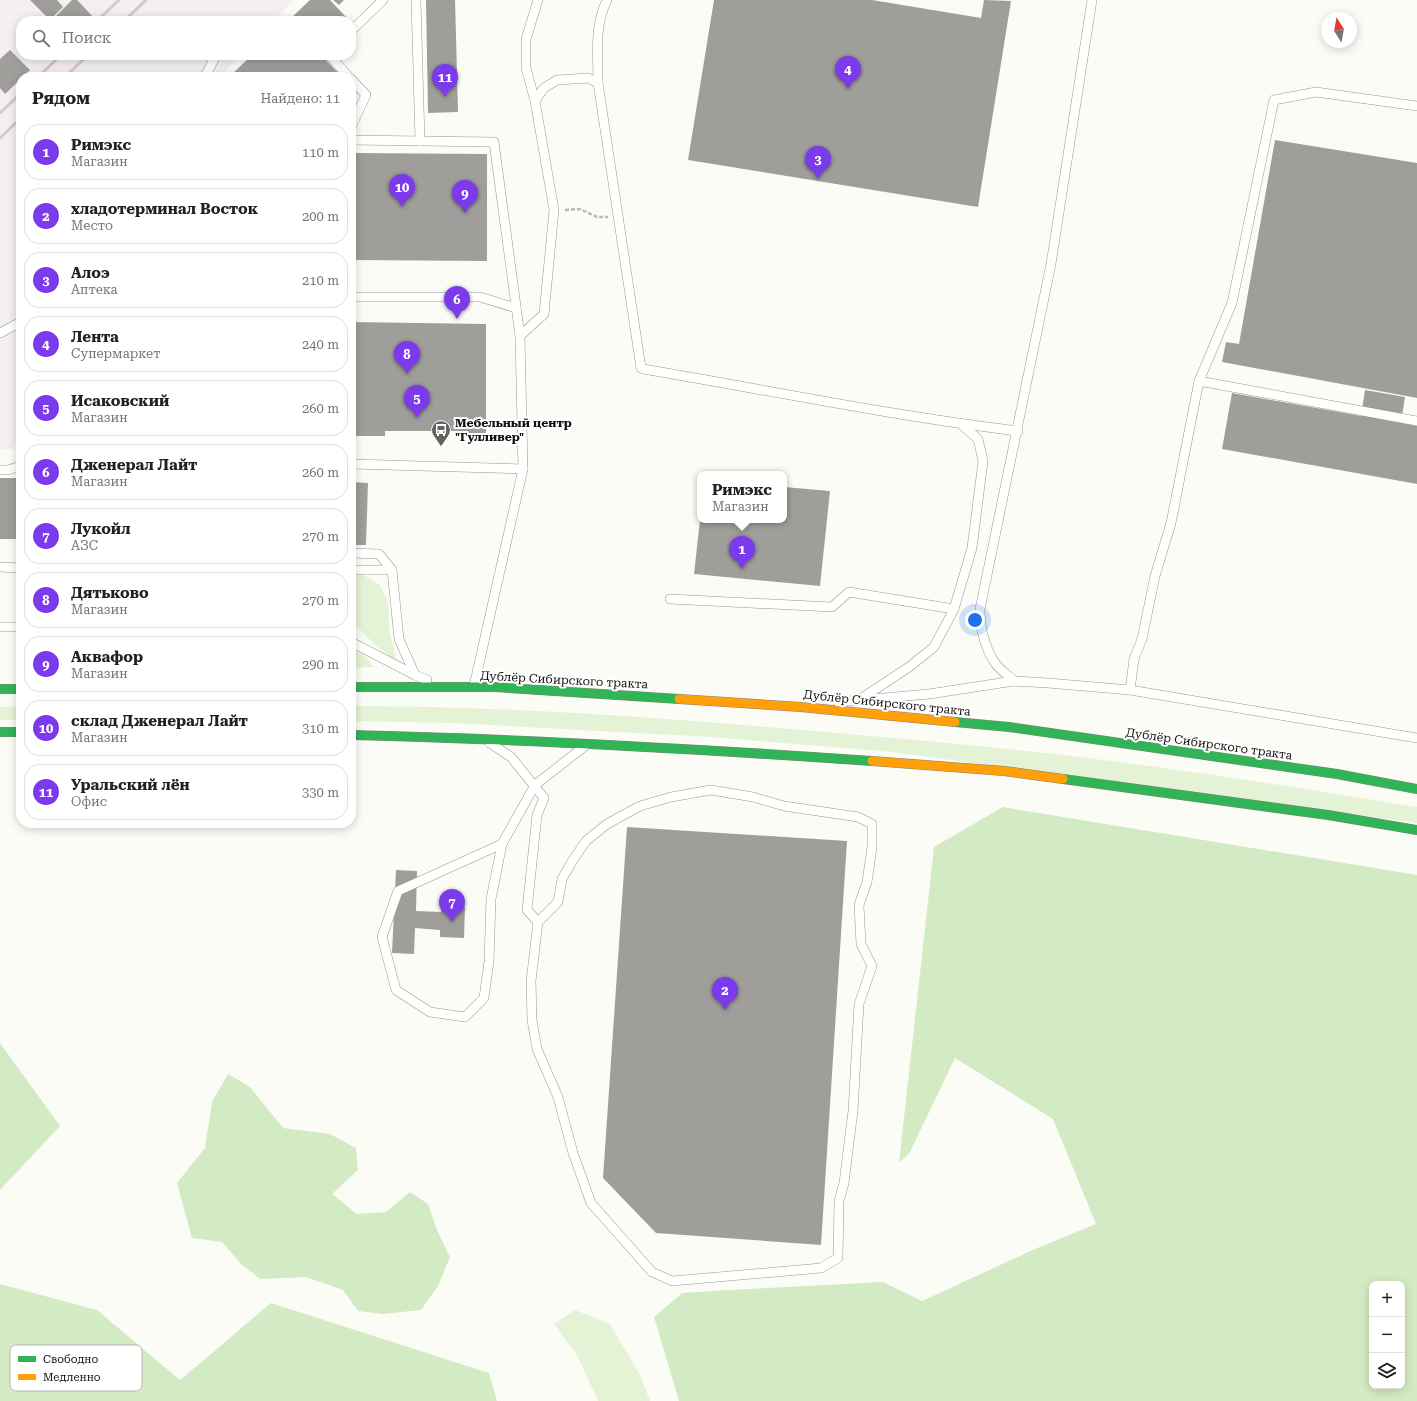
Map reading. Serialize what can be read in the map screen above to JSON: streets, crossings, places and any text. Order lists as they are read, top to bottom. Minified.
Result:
{"streets":{"main road":["Дублёр Сибирского тракта"]},"places":{"bus stop":["Мебельный центр \"Гулливер\""]},"legend":["Свободно","Медленно"],"north":"top","page":{"search":"Поиск","pins":["4","11","3","10","9","6","8","5","1","7","2"],"heading":["Рядом","Найдено: 11"],"list":[{"mark":"1","name":"Римэкс","note":"Магазин","value":"110 m"},{"mark":"2","name":"хладотерминал Восток","note":"Место","value":"200 m"},{"mark":"3","name":"Алоэ","note":"Аптека","value":"210 m"},{"mark":"4","name":"Лента","note":"Супермаркет","value":"240 m"},{"mark":"5","name":"Исаковский","note":"Магазин","value":"260 m"},{"mark":"6","name":"Дженерал Лайт","note":"Магазин","value":"260 m"},{"mark":"7","name":"Лукойл","note":"АЗС","value":"270 m"},{"mark":"8","name":"Дятьково","note":"Магазин","value":"270 m"},{"mark":"9","name":"Аквафор","note":"Магазин","value":"290 m"},{"mark":"10","name":"склад Дженерал Лайт","note":"Магазин","value":"310 m"},{"mark":"11","name":"Уральский лён","note":"Офис","value":"330 m"}],"popup":["Римэкс","Магазин"],"map_buttons":["+","−"]}}
